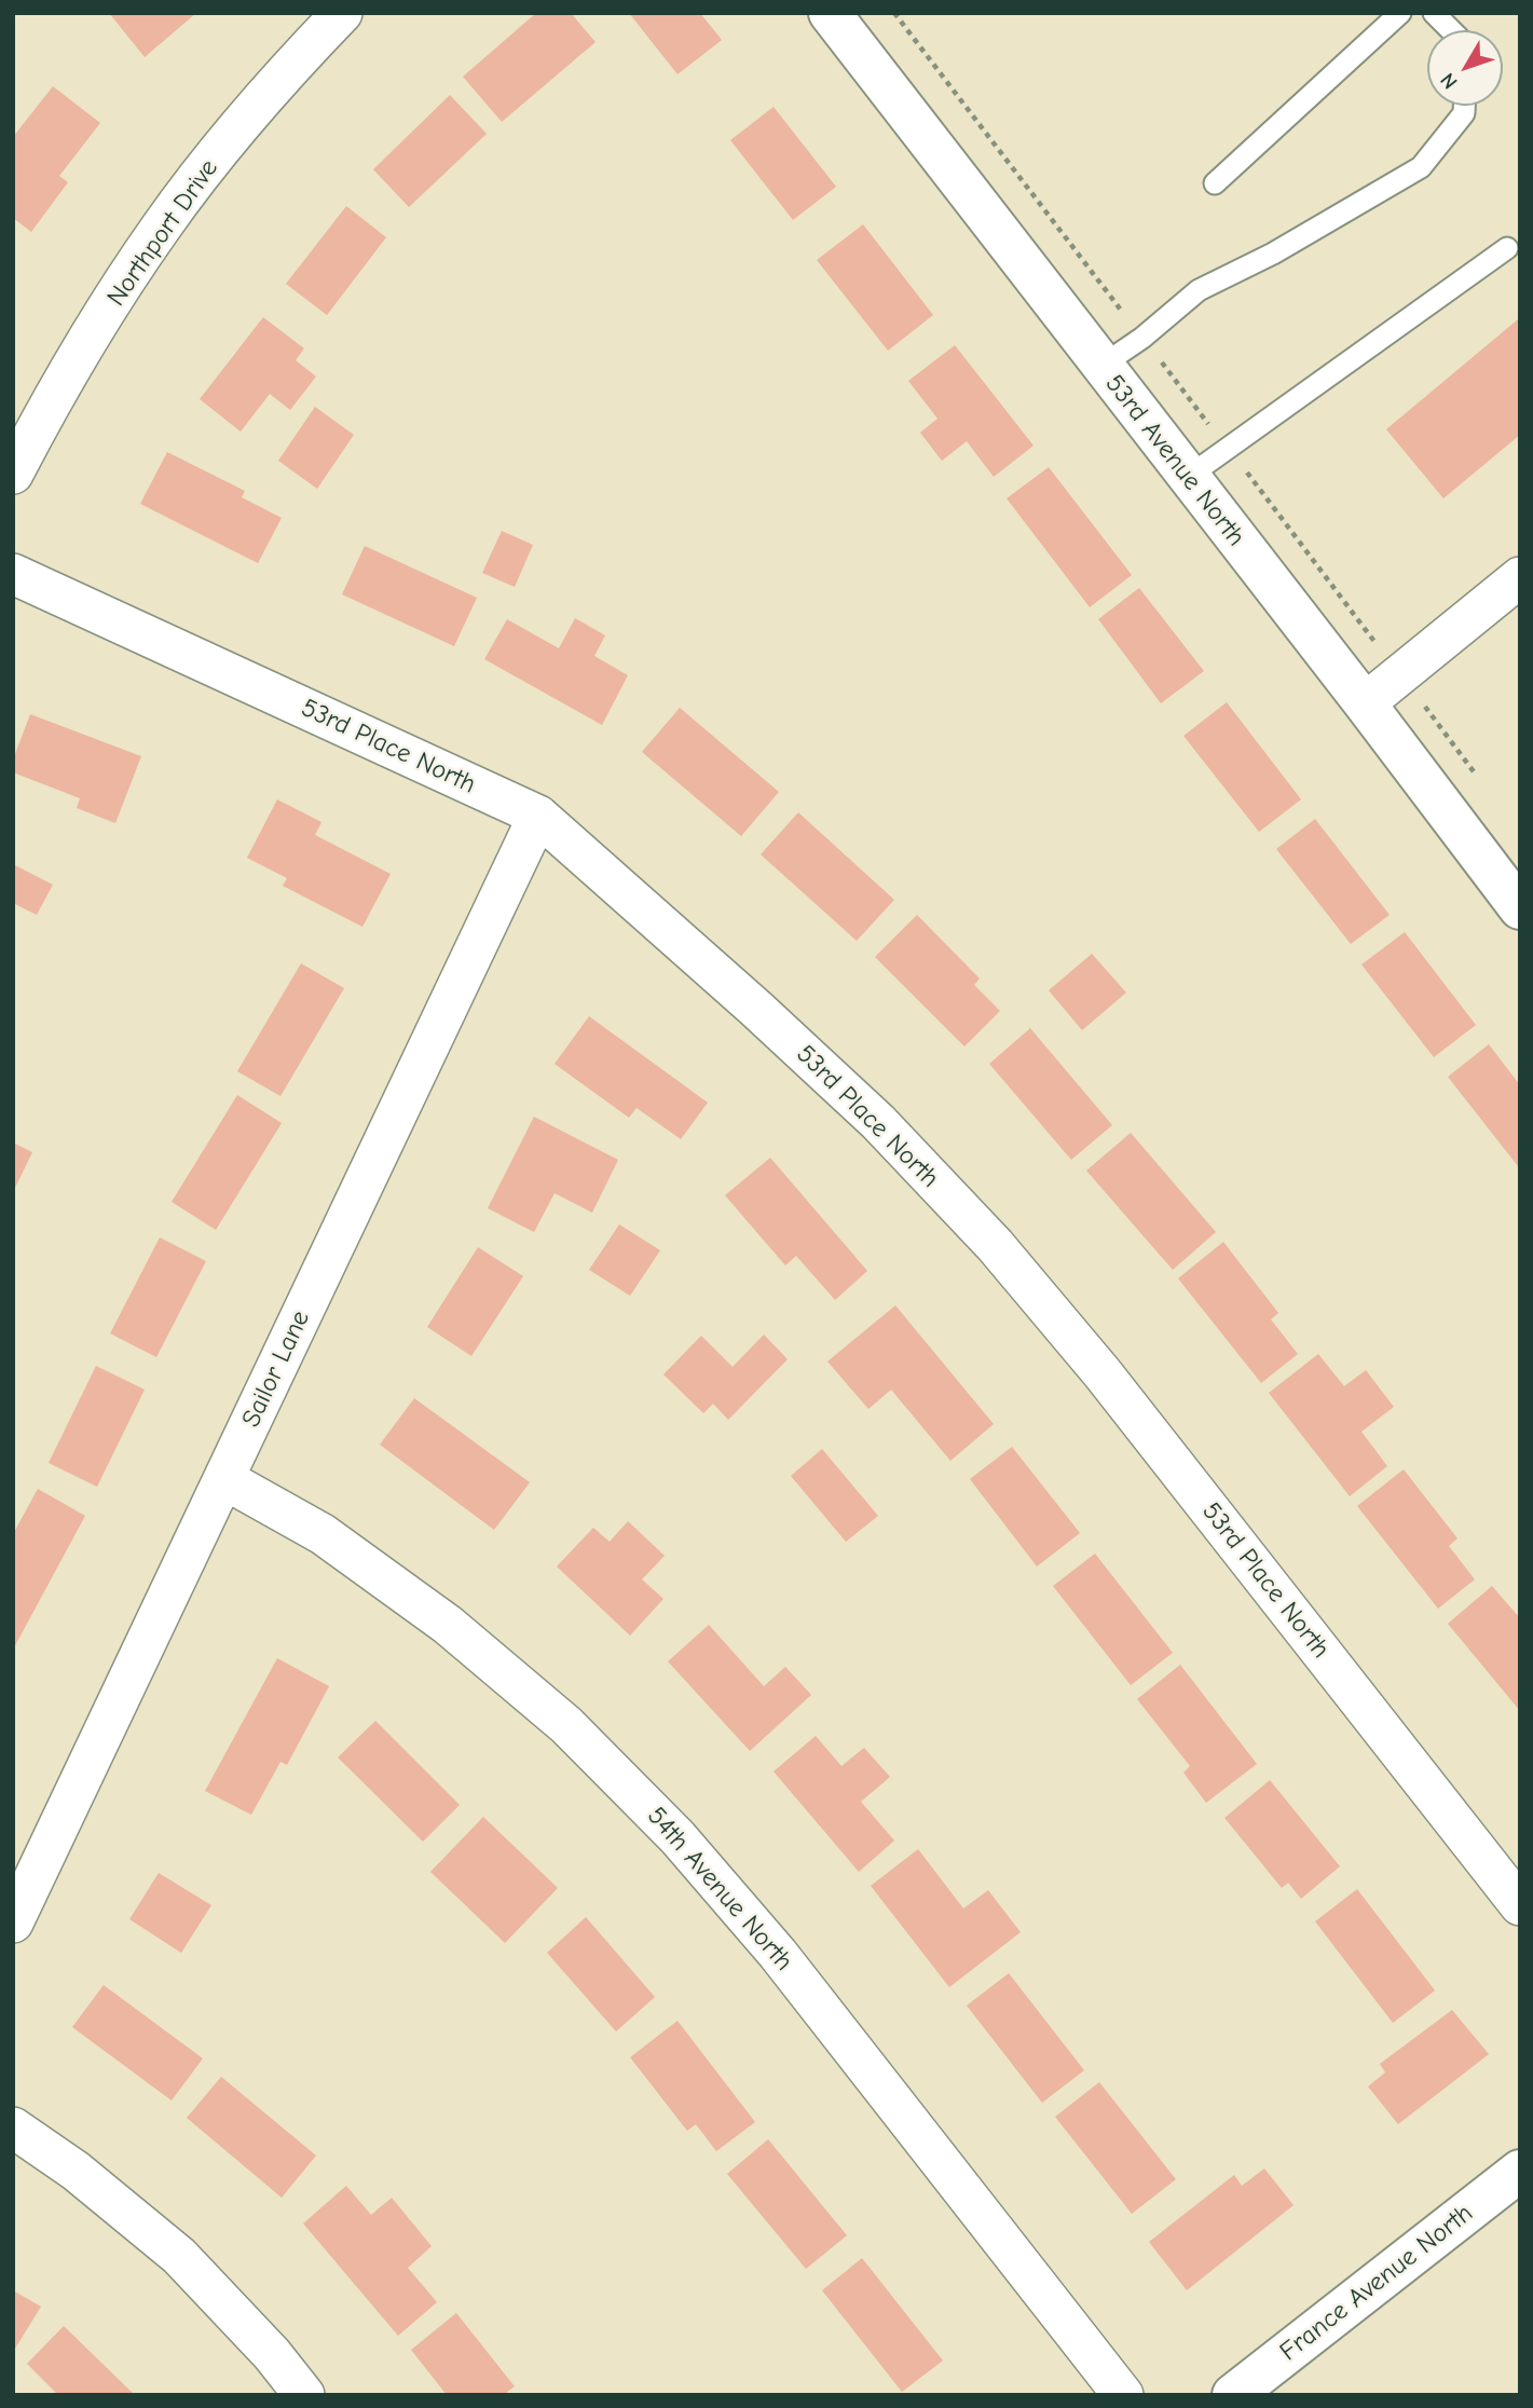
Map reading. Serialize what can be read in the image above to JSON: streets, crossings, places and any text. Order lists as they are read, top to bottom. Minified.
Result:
{"streets":{"street":["Northport Drive","53rd Avenue North","53rd Place North","Sailor Lane","54th Avenue North","France Avenue North"]},"crossings":[["53rd Place North","Sailor Lane"],["Sailor Lane","54th Avenue North"]],"north":"bottom left"}
